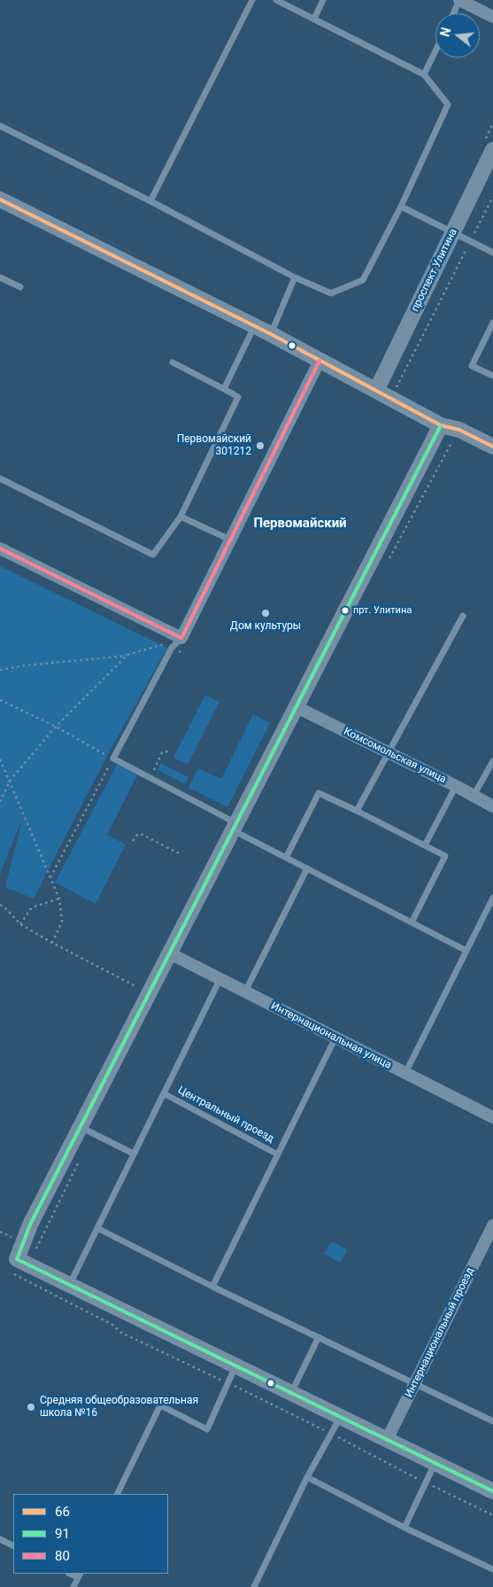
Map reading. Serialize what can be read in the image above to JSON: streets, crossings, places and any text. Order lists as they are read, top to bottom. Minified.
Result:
{"streets":{"street":["проспект Улитина","Комсомольская улица","Интернациональная улица","Интернациональный проезд"],"lane":["Центральный проезд"]},"districts":["Первомайский"],"places":["Первомайский 301212","прт. Улитина","Дом культуры","Средняя общеобразовательная школа №16"],"lines":["transit line 66","transit line 80","transit line 91"],"legend":["66","91","80"],"north":"left"}
